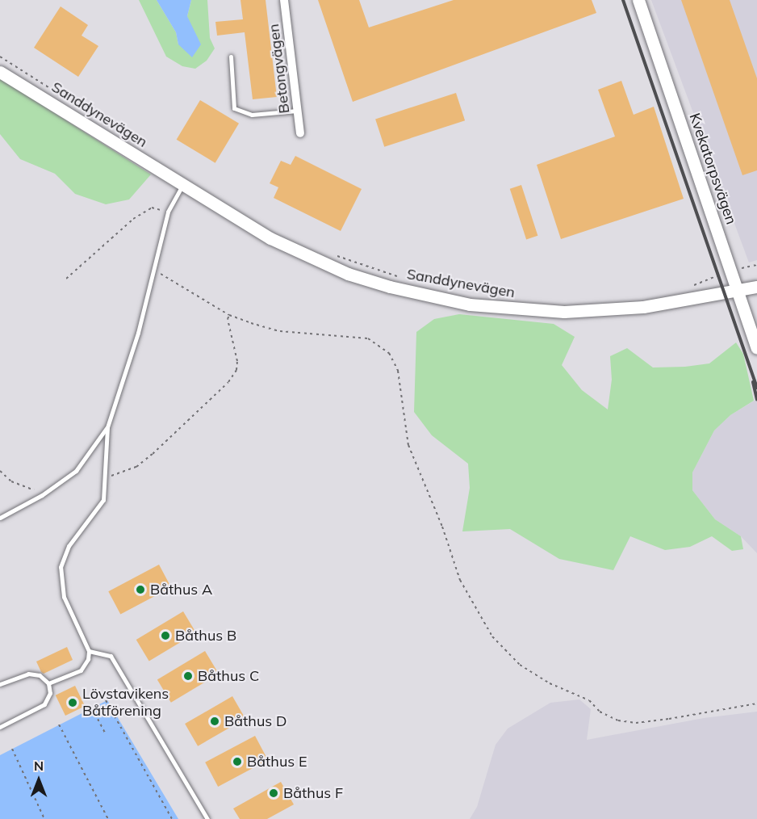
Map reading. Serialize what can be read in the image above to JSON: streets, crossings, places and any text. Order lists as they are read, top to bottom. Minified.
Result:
{"streets":{"street":["Betongvägen","Sanddynevägen","Kvekatorpsvägen"]},"crossings":[["Sanddynevägen","Kvekatorpsvägen"]],"places":["Båthus A","Båthus B","Båthus C","Lövstavikens Båtförening","Båthus D","Båthus E","Båthus F"],"north":"top"}
